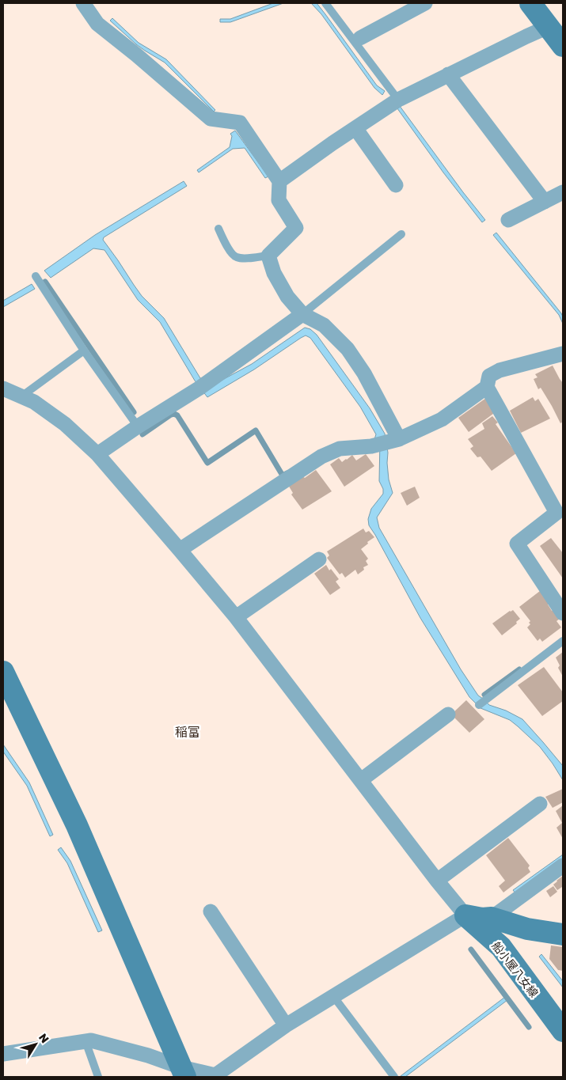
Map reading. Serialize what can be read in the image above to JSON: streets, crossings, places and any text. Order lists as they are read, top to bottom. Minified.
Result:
{"streets":{"street":["船小屋八女線"]},"districts":["稲富"],"north":"top right"}
